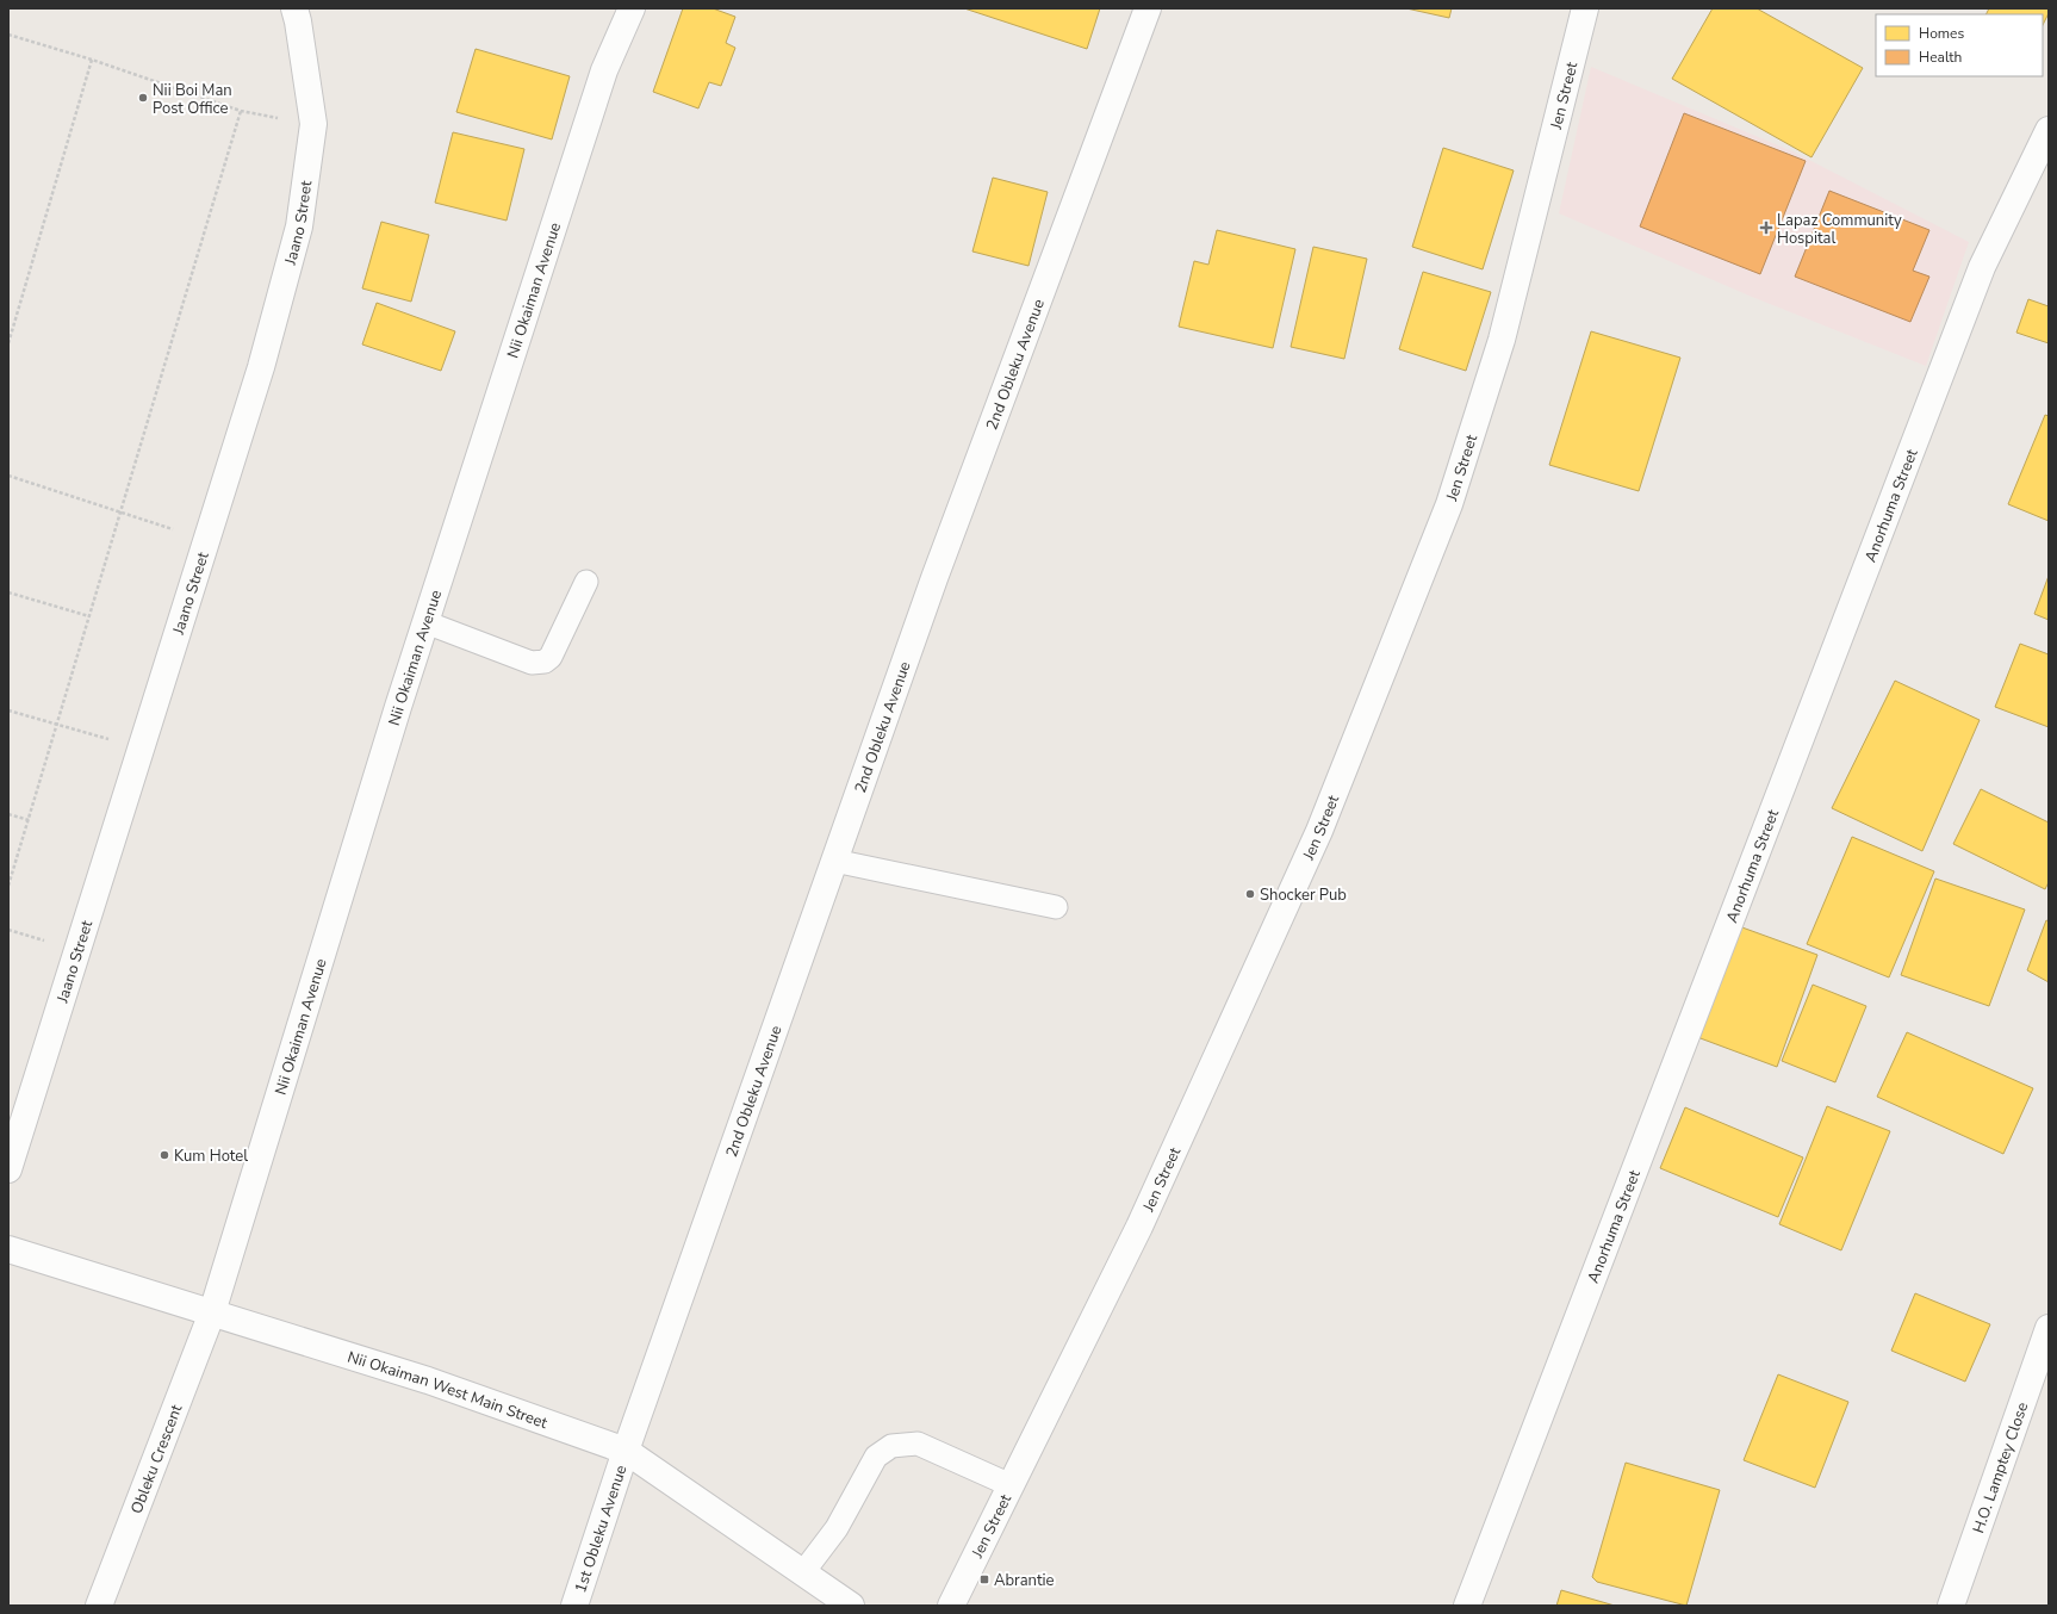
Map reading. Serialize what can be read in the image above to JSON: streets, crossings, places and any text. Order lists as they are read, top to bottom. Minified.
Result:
{"streets":{"street":["Jen Street","Jaano Street","Nii Okaiman Avenue","2nd Obleku Avenue","Anorhuma Street","Nii Okaiman West Main Street","Obleku Crescent","H.O. Lamptey Close","1st Obleku Avenue"]},"crossings":[["Nii Okaiman Avenue","Nii Okaiman West Main Street"],["Nii Okaiman Avenue","Obleku Crescent"],["2nd Obleku Avenue","Nii Okaiman West Main Street"],["2nd Obleku Avenue","1st Obleku Avenue"],["Nii Okaiman West Main Street","Obleku Crescent"],["Nii Okaiman West Main Street","1st Obleku Avenue"]],"places":{"other":["Nii Boi Man Post Office","Shocker Pub","Kum Hotel"],"health":["Lapaz Community Hospital"],"transit":["Abrantie"]},"legend":["Homes","Health"]}
